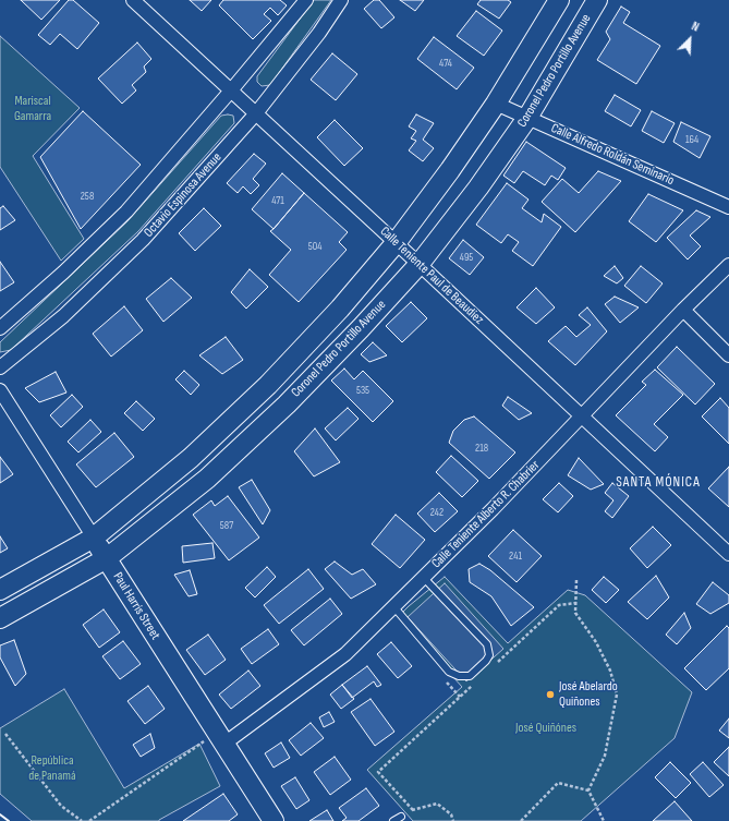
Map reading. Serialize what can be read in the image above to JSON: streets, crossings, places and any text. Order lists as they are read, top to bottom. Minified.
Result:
{"streets":{"main road":["Coronel Pedro Portillo Avenue","Paul Harris Street"],"street":["Calle Alfredo Roldán Seminario","Octavio Espinosa Avenue","Calle Teniente Paul de Beaudiez","Calle Teniente Alberto R. Chabrier"]},"crossings":[["Coronel Pedro Portillo Avenue","Calle Alfredo Roldán Seminario"],["Coronel Pedro Portillo Avenue","Calle Teniente Paul de Beaudiez"],["Coronel Pedro Portillo Avenue","Paul Harris Street"],["Octavio Espinosa Avenue","Calle Teniente Paul de Beaudiez"],["Calle Teniente Paul de Beaudiez","Calle Teniente Alberto R. Chabrier"],["Calle Teniente Alberto R. Chabrier","Paul Harris Street"]],"districts":["SANTA MÓNICA"],"parks":["Mariscal Gamarra","José Quiñónes","República de Panamá"],"places":["José Abelardo Quiñones"],"house_numbers":["474","164","258","471","504","495","535","218","242","587","241"],"north":"top right"}
